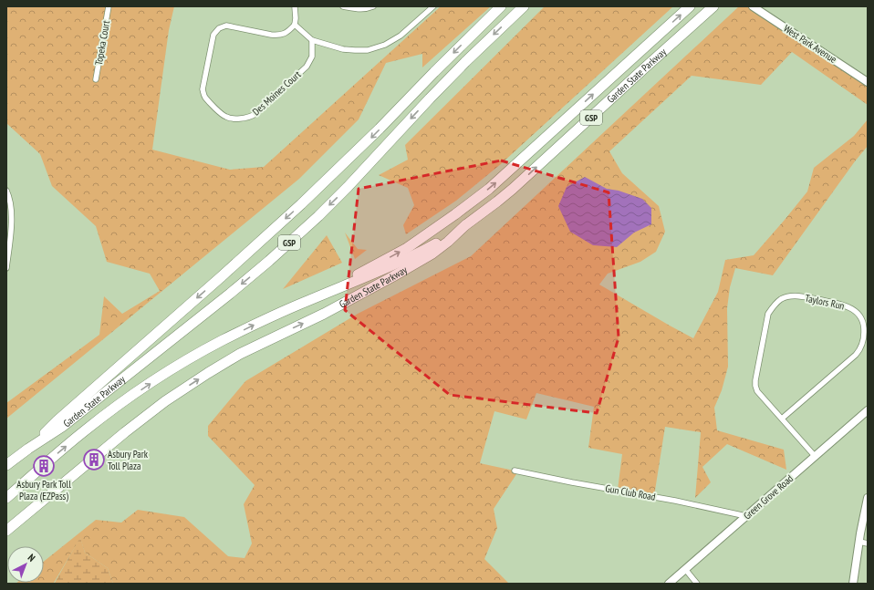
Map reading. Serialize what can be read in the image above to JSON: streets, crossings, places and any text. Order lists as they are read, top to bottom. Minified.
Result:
{"streets":{"highway":["Garden State Parkway","GSP"],"street":["Topeka Court","West Park Avenue","Des Moines Court","Taylors Run","Gun Club Road","Green Grove Road"]},"crossings":[["Taylors Run","Green Grove Road"],["Gun Club Road","Green Grove Road"]],"places":{"building":["Asbury Park Toll Plaza","Asbury Park Toll Plaza (EZPass)"]},"north":"top right"}
